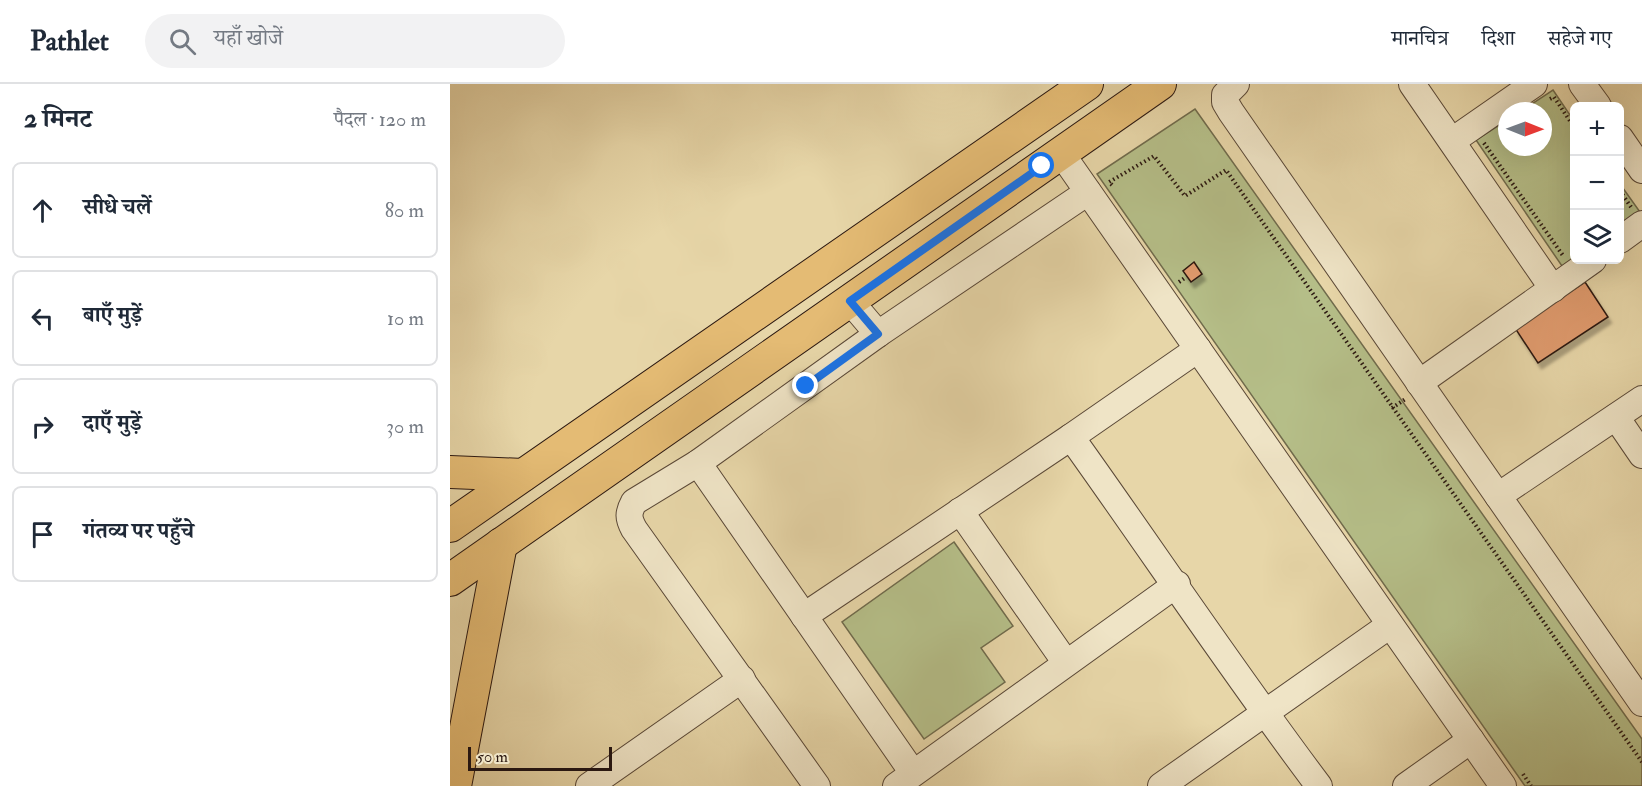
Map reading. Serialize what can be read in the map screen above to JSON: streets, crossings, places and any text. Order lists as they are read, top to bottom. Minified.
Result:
{"scale_bar":"50 m","north":"right","page":{"header":"Pathlet","search":"यहाँ खोजें","nav":["मानचित्र","दिशा","सहेजे गए"],"heading":["2 मिनट","पैदल · 120 m"],"map_buttons":["+","−"],"list":[["सीधे चलें","80 m"],["बाएँ मुड़ें","10 m"],["दाएँ मुड़ें","30 m"],"गंतव्य पर पहुँचे"],"scale":"50 m"}}
